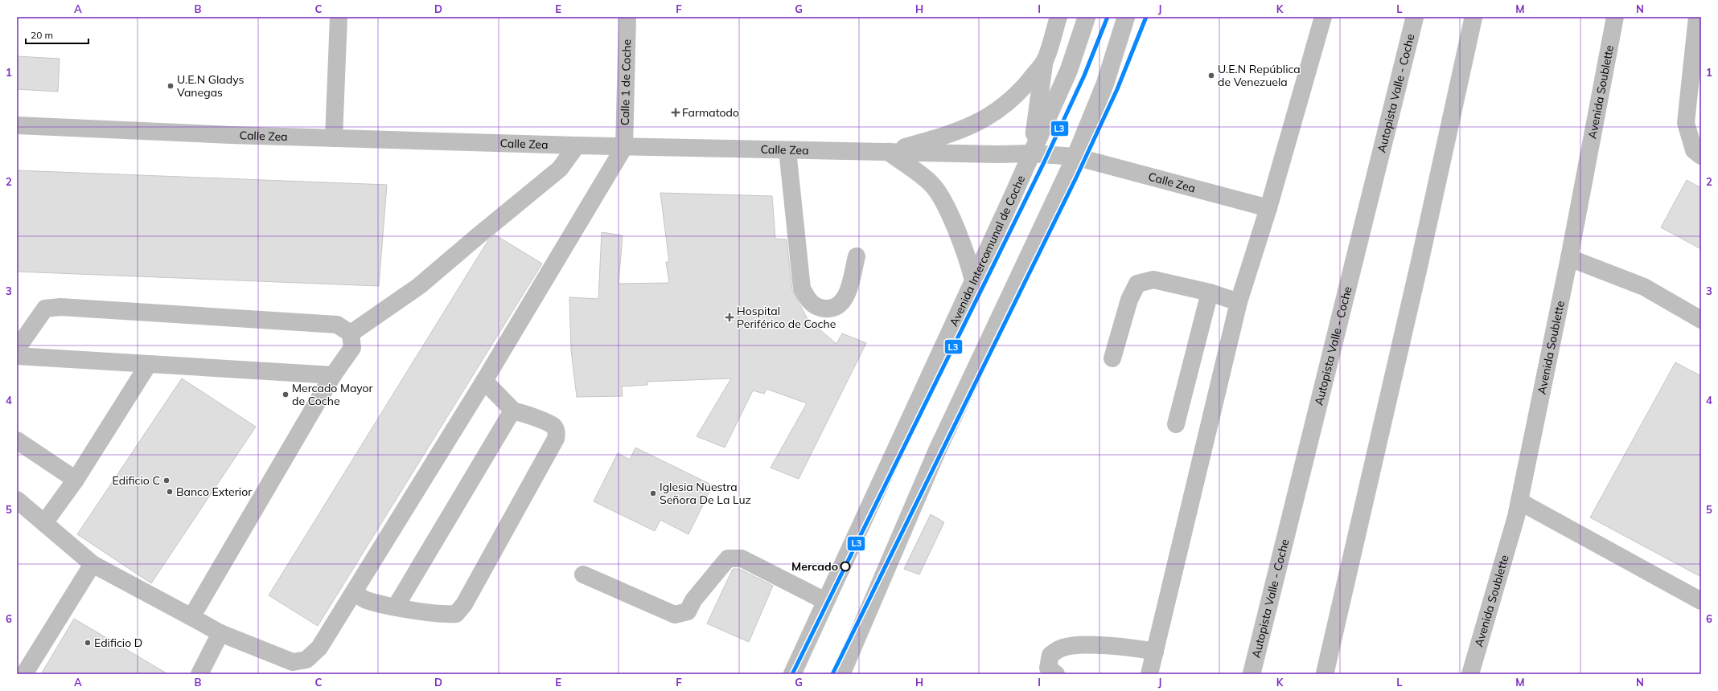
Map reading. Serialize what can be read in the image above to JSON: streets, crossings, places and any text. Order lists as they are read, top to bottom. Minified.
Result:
{"streets":{"main road":["Calle 1 de Coche","Avenida Soublette","Autopista Valle - Coche","Calle Zea","Avenida Intercomunal de Coche"]},"crossings":[["Calle 1 de Coche","Calle Zea"],["Calle Zea","Avenida Intercomunal de Coche"]],"places":{"other":["U.E.N República de Venezuela","U.E.N Gladys Vanegas","Mercado Mayor de Coche","Edificio C","Banco Exterior","Iglesia Nuestra Señora De La Luz","Mercado","Edificio D"],"health":["Farmatodo","Hospital Periférico de Coche"]},"lines":["transit line L3"],"scale_bar":"20 m","grid":{"columns":["A","B","C","D","E","F","G","H","I","J","K","L","M","N"],"rows":["1","2","3","4","5","6"]}}
